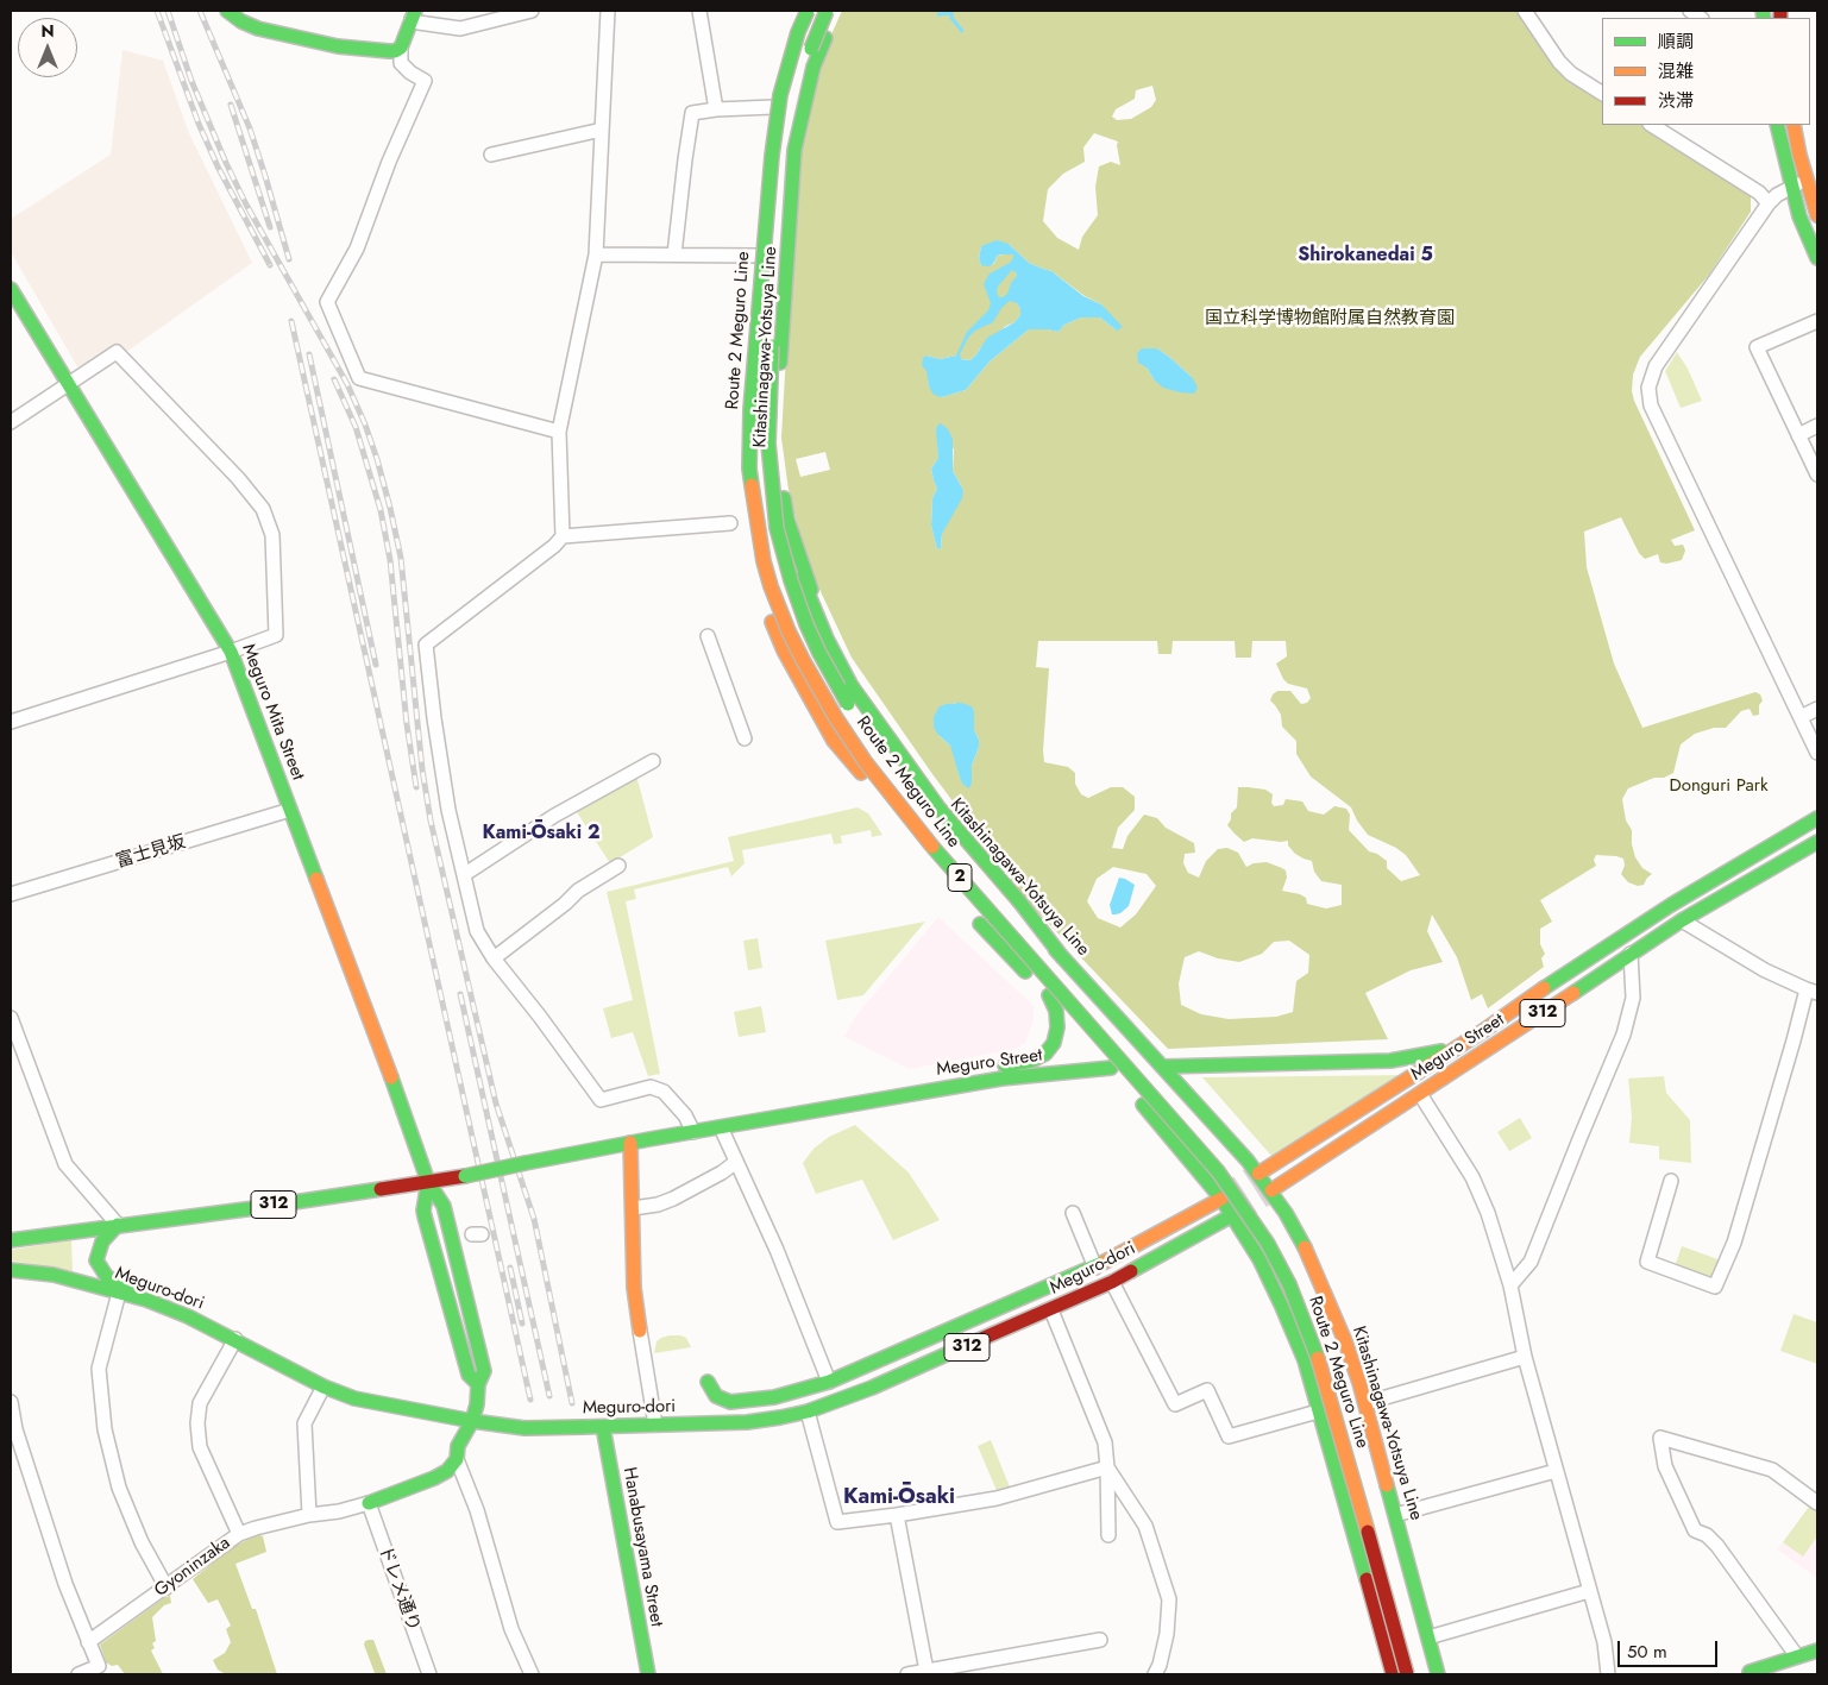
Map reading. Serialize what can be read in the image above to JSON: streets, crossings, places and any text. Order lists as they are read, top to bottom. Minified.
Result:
{"streets":{"main road":["Route 2 Meguro Line","Kitashinagawa-Yotsuya Line","Meguro Mita Street","2","312","Meguro Street","Meguro-dori","Hanabusayama Street"],"street":["富士見坂","Gyoninzaka","ドレメ通り"]},"crossings":[["Route 2 Meguro Line","Kitashinagawa-Yotsuya Line"],["Kitashinagawa-Yotsuya Line","Meguro Street"],["Kitashinagawa-Yotsuya Line","Meguro-dori"],["Meguro Mita Street","富士見坂"],["Meguro Mita Street","312"],["Meguro Mita Street","Meguro-dori"],["312","Meguro Street"],["Meguro-dori","Hanabusayama Street"],["Gyoninzaka","ドレメ通り"]],"districts":["Shirokanedai 5","Kami-Ōsaki 2","Kami-Ōsaki"],"parks":["国立科学博物館附属自然教育園","Donguri Park"],"legend":["順調","混雑","渋滞"],"scale_bar":"50 m","north":"top"}
